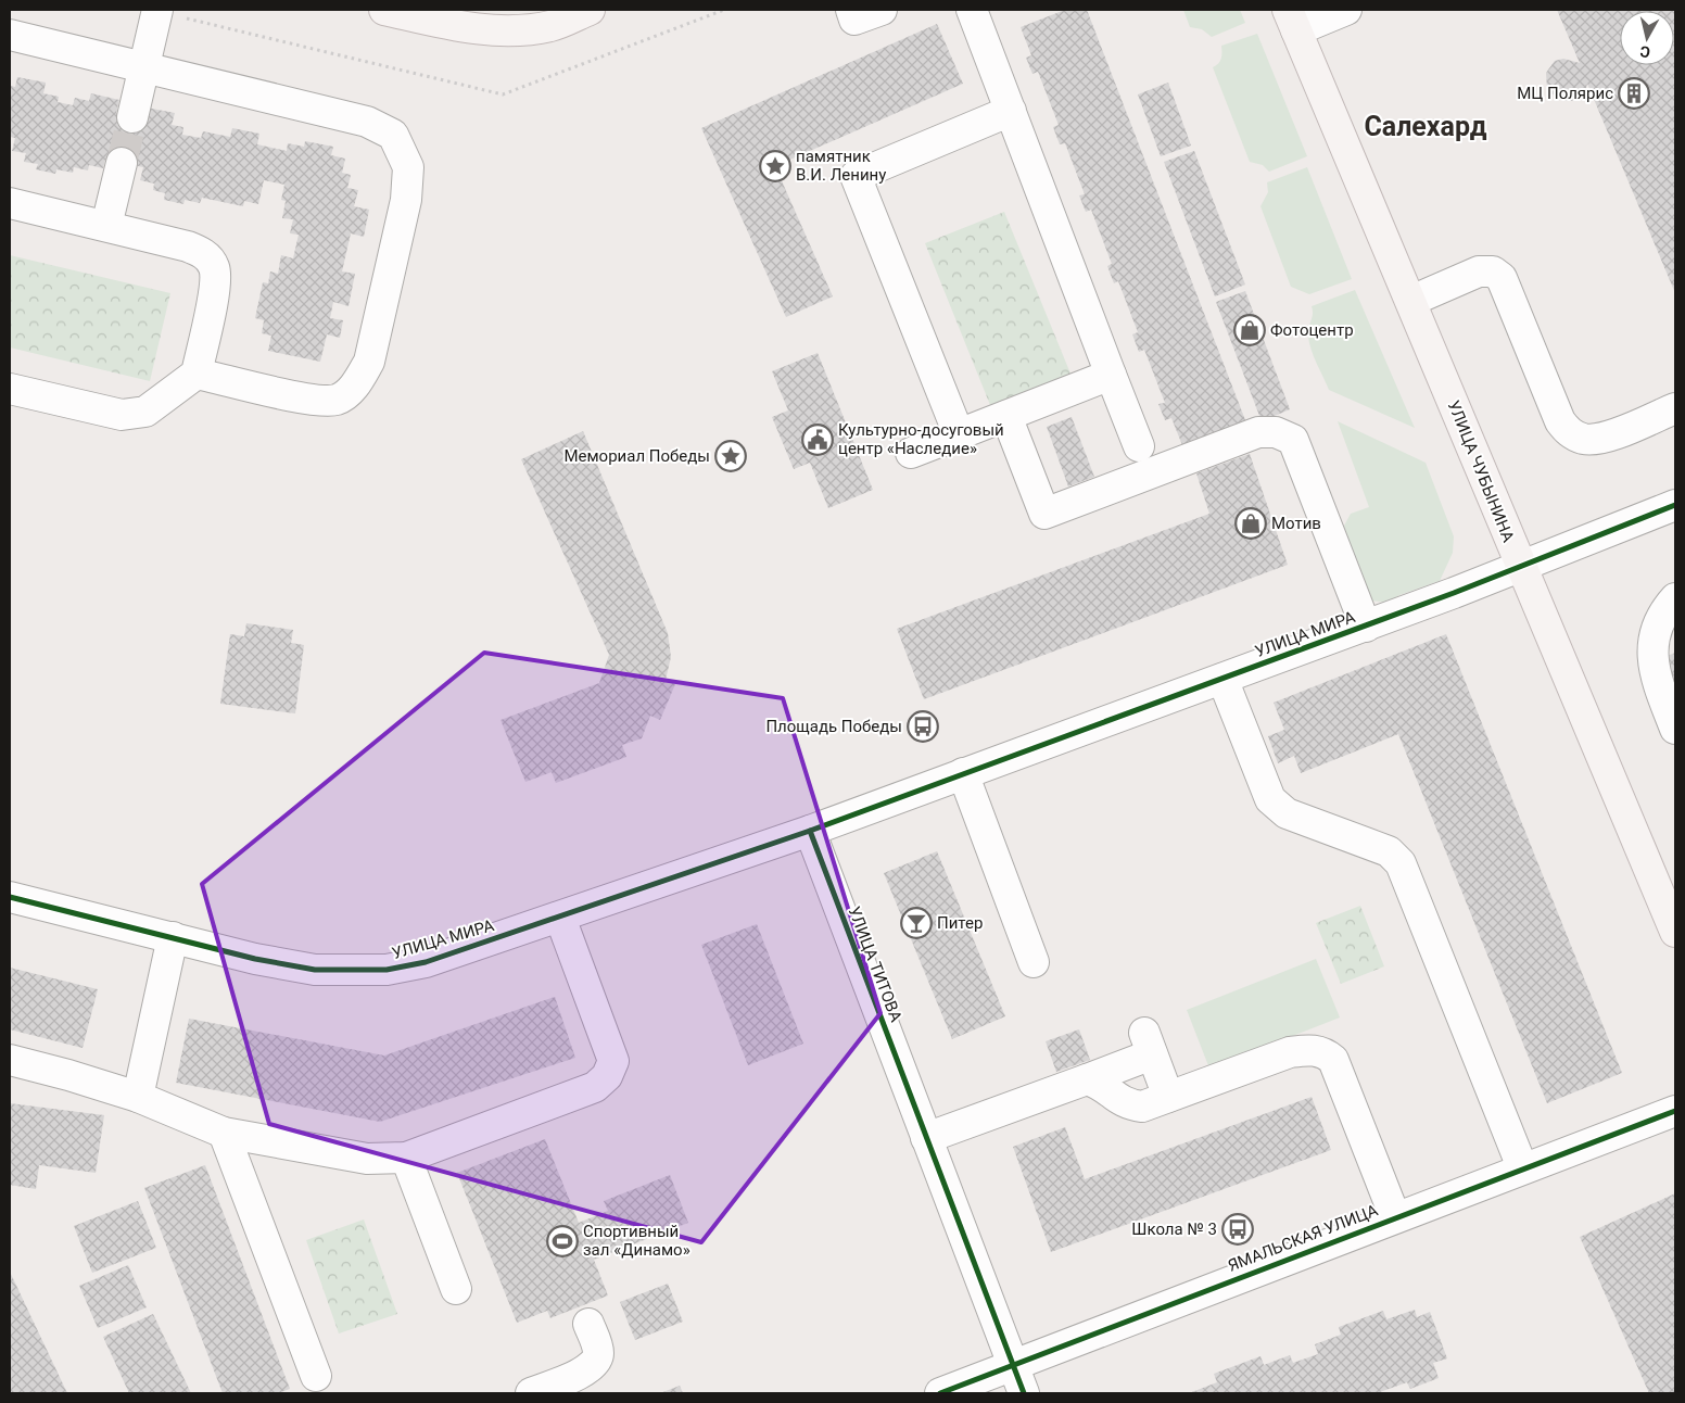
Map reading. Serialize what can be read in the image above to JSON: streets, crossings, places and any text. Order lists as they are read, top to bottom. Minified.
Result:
{"streets":{"main road":["УЛИЦА ЧУБЫНИНА"],"street":["УЛИЦА МИРА","УЛИЦА ТИТОВА","ЯМАЛЬСКАЯ УЛИЦА"]},"crossings":[["УЛИЦА ЧУБЫНИНА","УЛИЦА МИРА"],["УЛИЦА МИРА","УЛИЦА ТИТОВА"],["УЛИЦА ТИТОВА","ЯМАЛЬСКАЯ УЛИЦА"]],"districts":["Салехард"],"places":{"building":["МЦ Полярис"],"place":["памятник В.И. Ленину","Мемориал Победы"],"shop":["Фотоцентр","Мотив"],"public building":["Культурно-досуговый центр «Наследие»"],"bus stop":["Площадь Победы","Школа № 3"],"bar":["Питер"],"sports":["Спортивный зал «Динамо»"]},"north":"bottom"}
